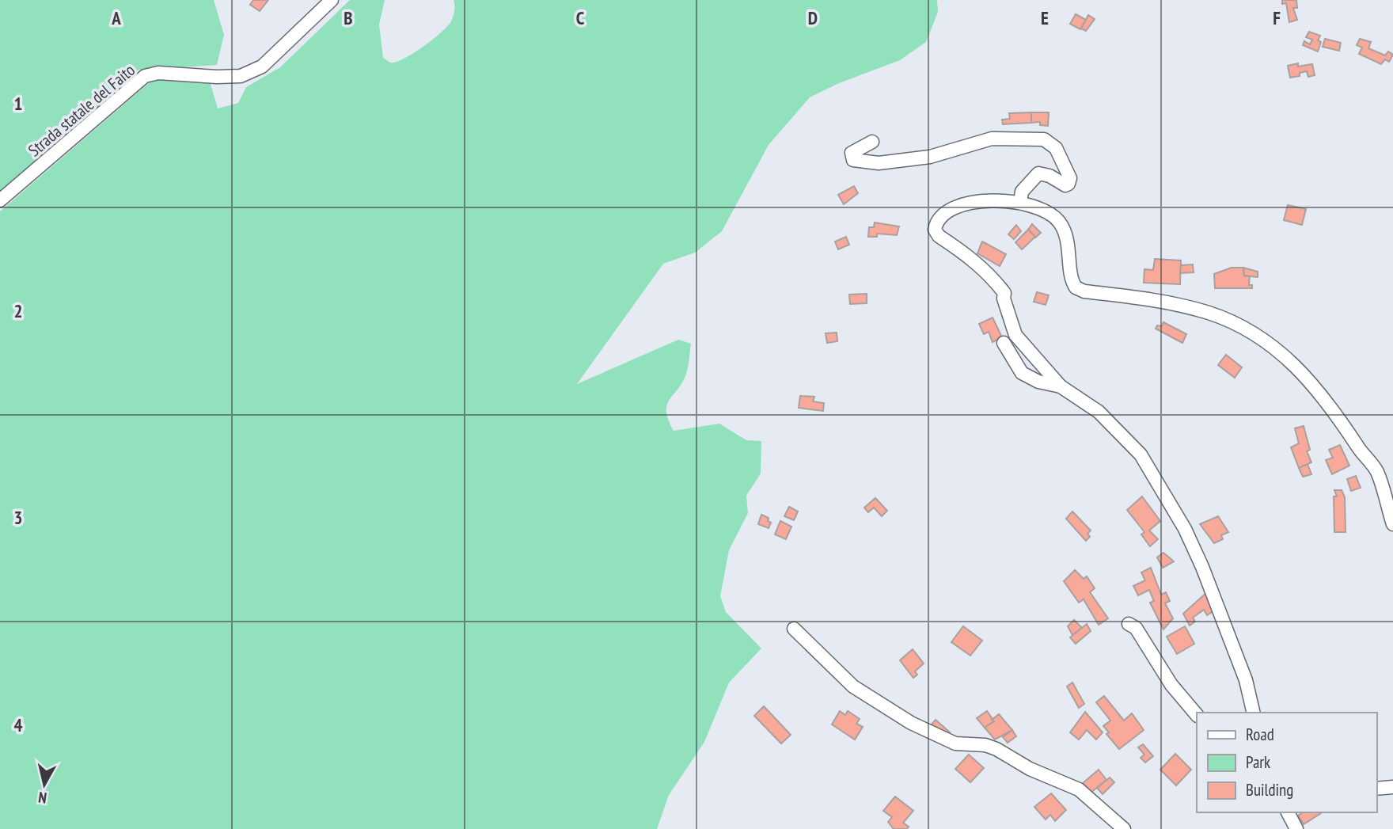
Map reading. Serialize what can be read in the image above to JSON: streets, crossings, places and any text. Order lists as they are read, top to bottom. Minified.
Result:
{"streets":{"street":["Strada statale del Faito"]},"legend":["Road","Park","Building"],"north":"bottom","grid":{"columns":["A","B","C","D","E","F"],"rows":["1","2","3","4"]}}
